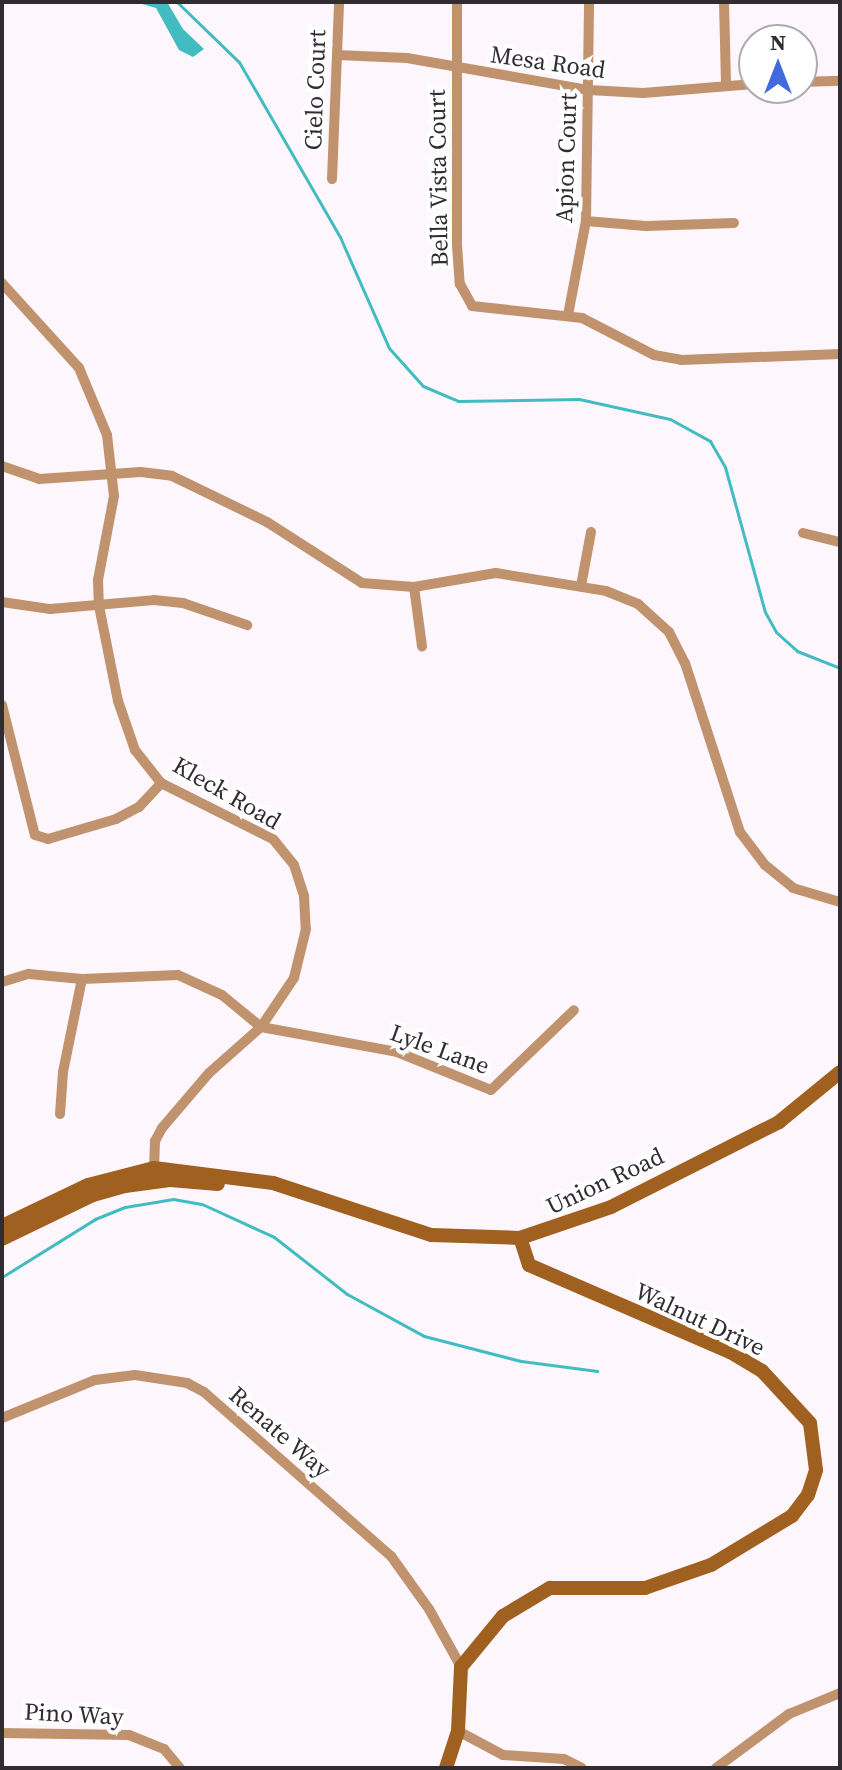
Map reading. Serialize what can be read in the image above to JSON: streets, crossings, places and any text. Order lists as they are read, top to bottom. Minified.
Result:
{"streets":{"main road":["Union Road","Walnut Drive"],"street":["Mesa Road","Cielo Court","Apion Court","Bella Vista Court","Kleck Road","Lyle Lane","Renate Way","Pino Way"]},"crossings":[["Mesa Road","Cielo Court"],["Mesa Road","Apion Court"],["Mesa Road","Bella Vista Court"],["Apion Court","Bella Vista Court"],["Kleck Road","Lyle Lane"],["Kleck Road","Union Road"],["Union Road","Walnut Drive"],["Walnut Drive","Renate Way"]],"north":"top"}
